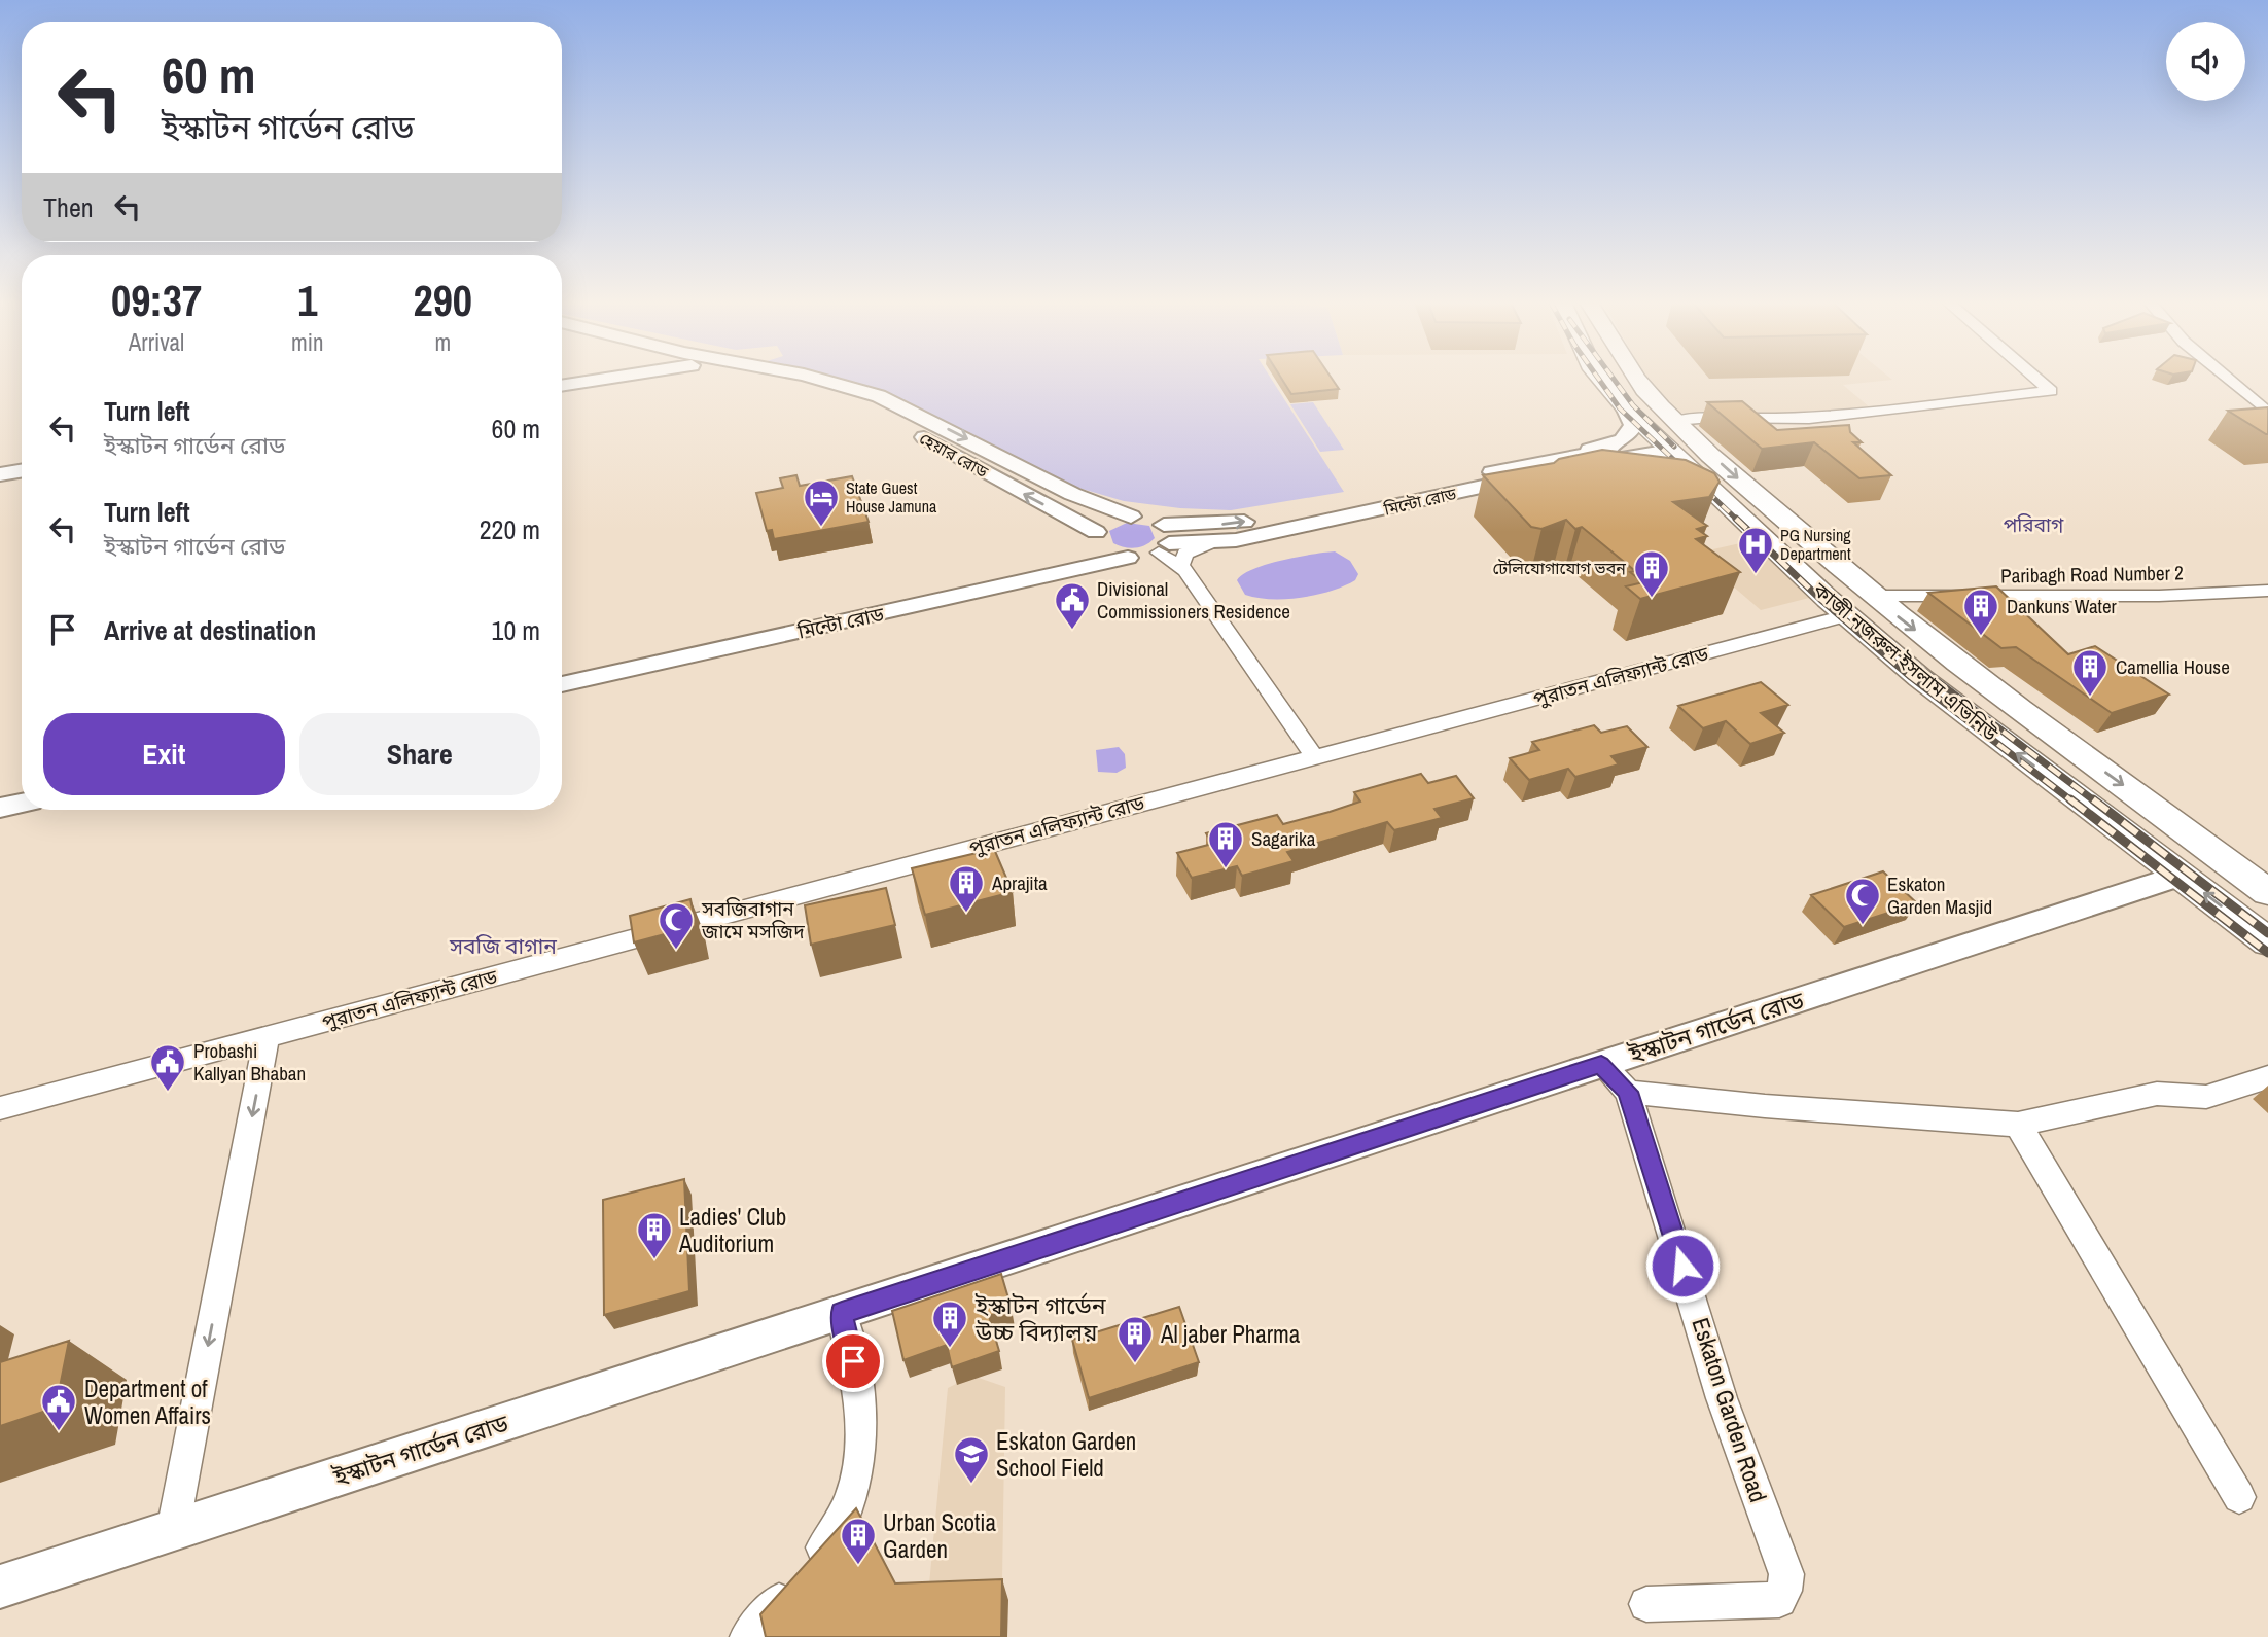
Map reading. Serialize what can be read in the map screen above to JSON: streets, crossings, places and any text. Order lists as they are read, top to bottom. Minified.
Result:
{"streets":{"highway":["কাজী নজরুল ইসলাম এভিনিউ"],"main road":["হেয়ার রোড","মিন্টো রোড","ইস্কাটন গার্ডেন রোড"],"street":["Paribagh Road Number 2","পুরাতন এলিফ্যান্ট রোড","Eskaton Garden Road"]},"crossings":[["হেয়ার রোড","মিন্টো রোড"],["মিন্টো রোড","কাজী নজরুল ইসলাম এভিনিউ"],["Paribagh Road Number 2","কাজী নজরুল ইসলাম এভিনিউ"],["কাজী নজরুল ইসলাম এভিনিউ","পুরাতন এলিফ্যান্ট রোড"],["কাজী নজরুল ইসলাম এভিনিউ","ইস্কাটন গার্ডেন রোড"],["ইস্কাটন গার্ডেন রোড","Eskaton Garden Road"]],"districts":["পরিবাগ","সবজি বাগান"],"places":{"hotel":["State Guest House Jamuna"],"hospital":["PG Nursing Department"],"building":["টেলিযোগাযোগ ভবন","Dankuns Water","Camellia House","Sagarika","Aprajita","Ladies' Club Auditorium","ইস্কাটন গার্ডেন উচ্চ বিদ্যালয়","Al jaber Pharma","Urban Scotia Garden"],"public building":["Divisional Commissioners Residence","Probashi Kallyan Bhaban","Department of Women Affairs"],"mosque":["Eskaton Garden Masjid","সবজিবাগান জামে মসজিদ"],"school or university":["Eskaton Garden School Field"]},"page":{"turn":["60 m","ইস্কাটন গার্ডেন রোড"],"then":"Then","eta":["09:37","Arrival","1","min","290","m"],"list":[{"name":"Turn left","note":"ইস্কাটন গার্ডেন রোড","value":"60 m"},{"name":"Turn left","note":"ইস্কাটন গার্ডেন রোড","value":"220 m"},{"name":"Arrive at destination","value":"10 m"}],"buttons":["Exit","Share"]}}
